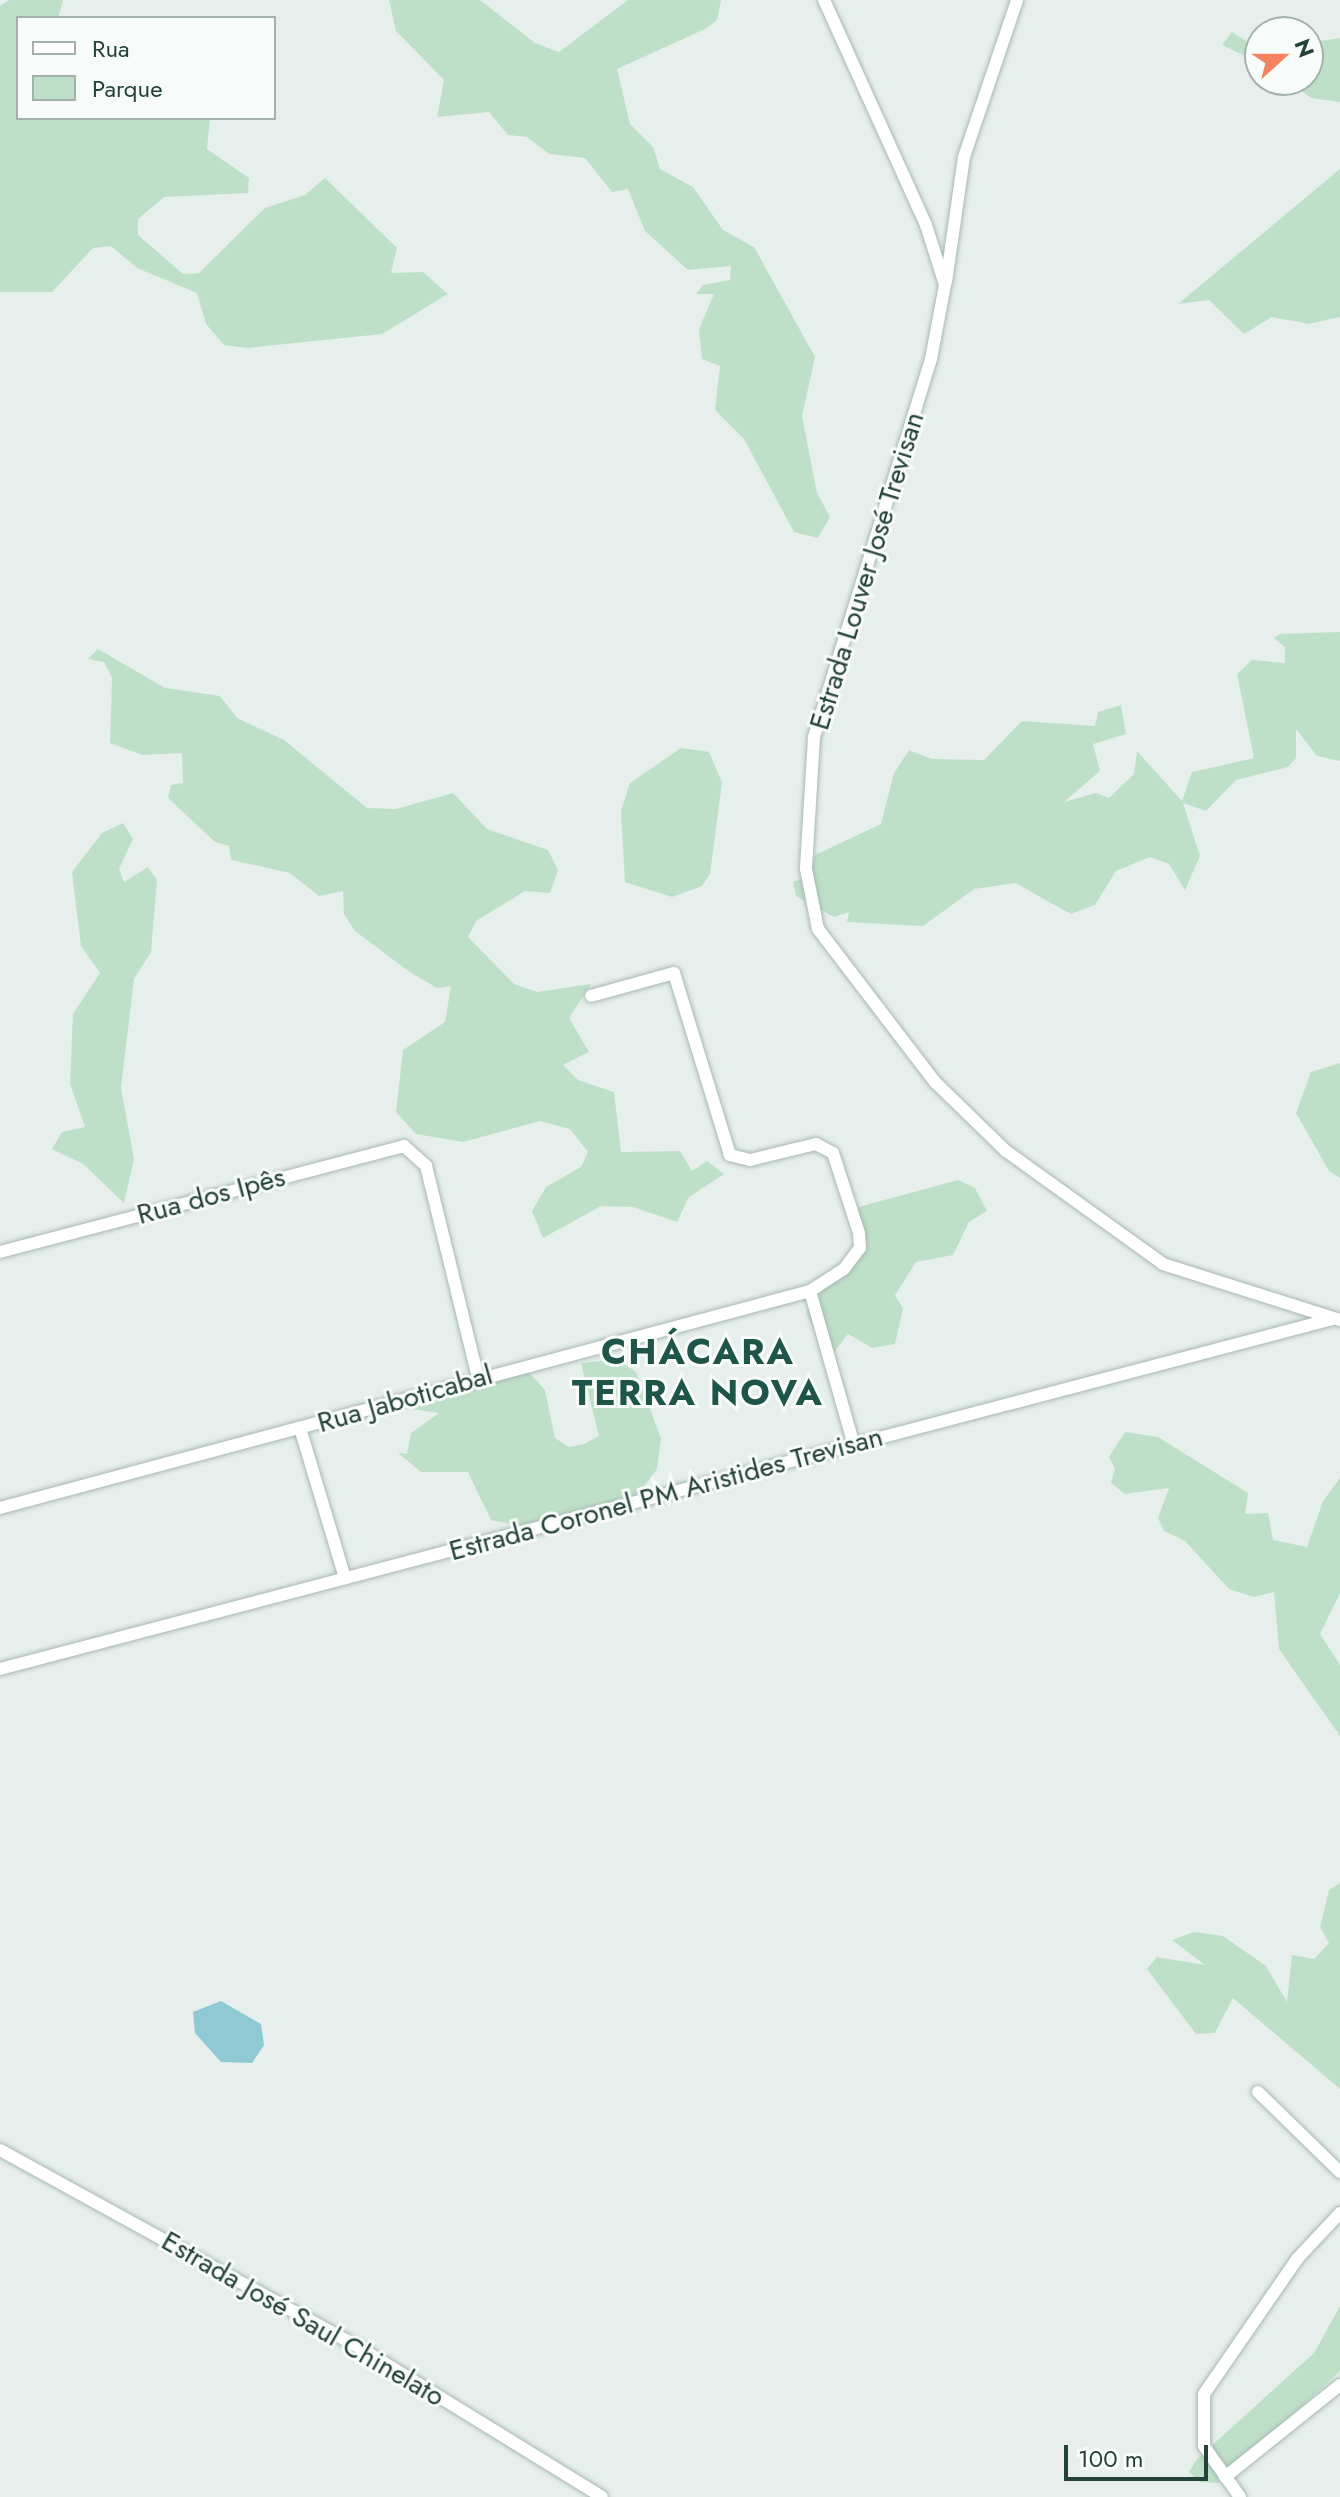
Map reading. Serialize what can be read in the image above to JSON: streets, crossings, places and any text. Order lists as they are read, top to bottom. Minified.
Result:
{"streets":{"street":["Estrada Louver José Trevisan","Rua dos Ipês","Rua Jaboticabal","Estrada Coronel PM Aristides Trevisan","Estrada José Saul Chinelato"]},"crossings":[["Estrada Louver José Trevisan","Estrada Coronel PM Aristides Trevisan"],["Rua dos Ipês","Rua Jaboticabal"]],"districts":["CHÁCARA TERRA NOVA"],"legend":["Rua","Parque"],"scale_bar":"100 m","north":"right"}
